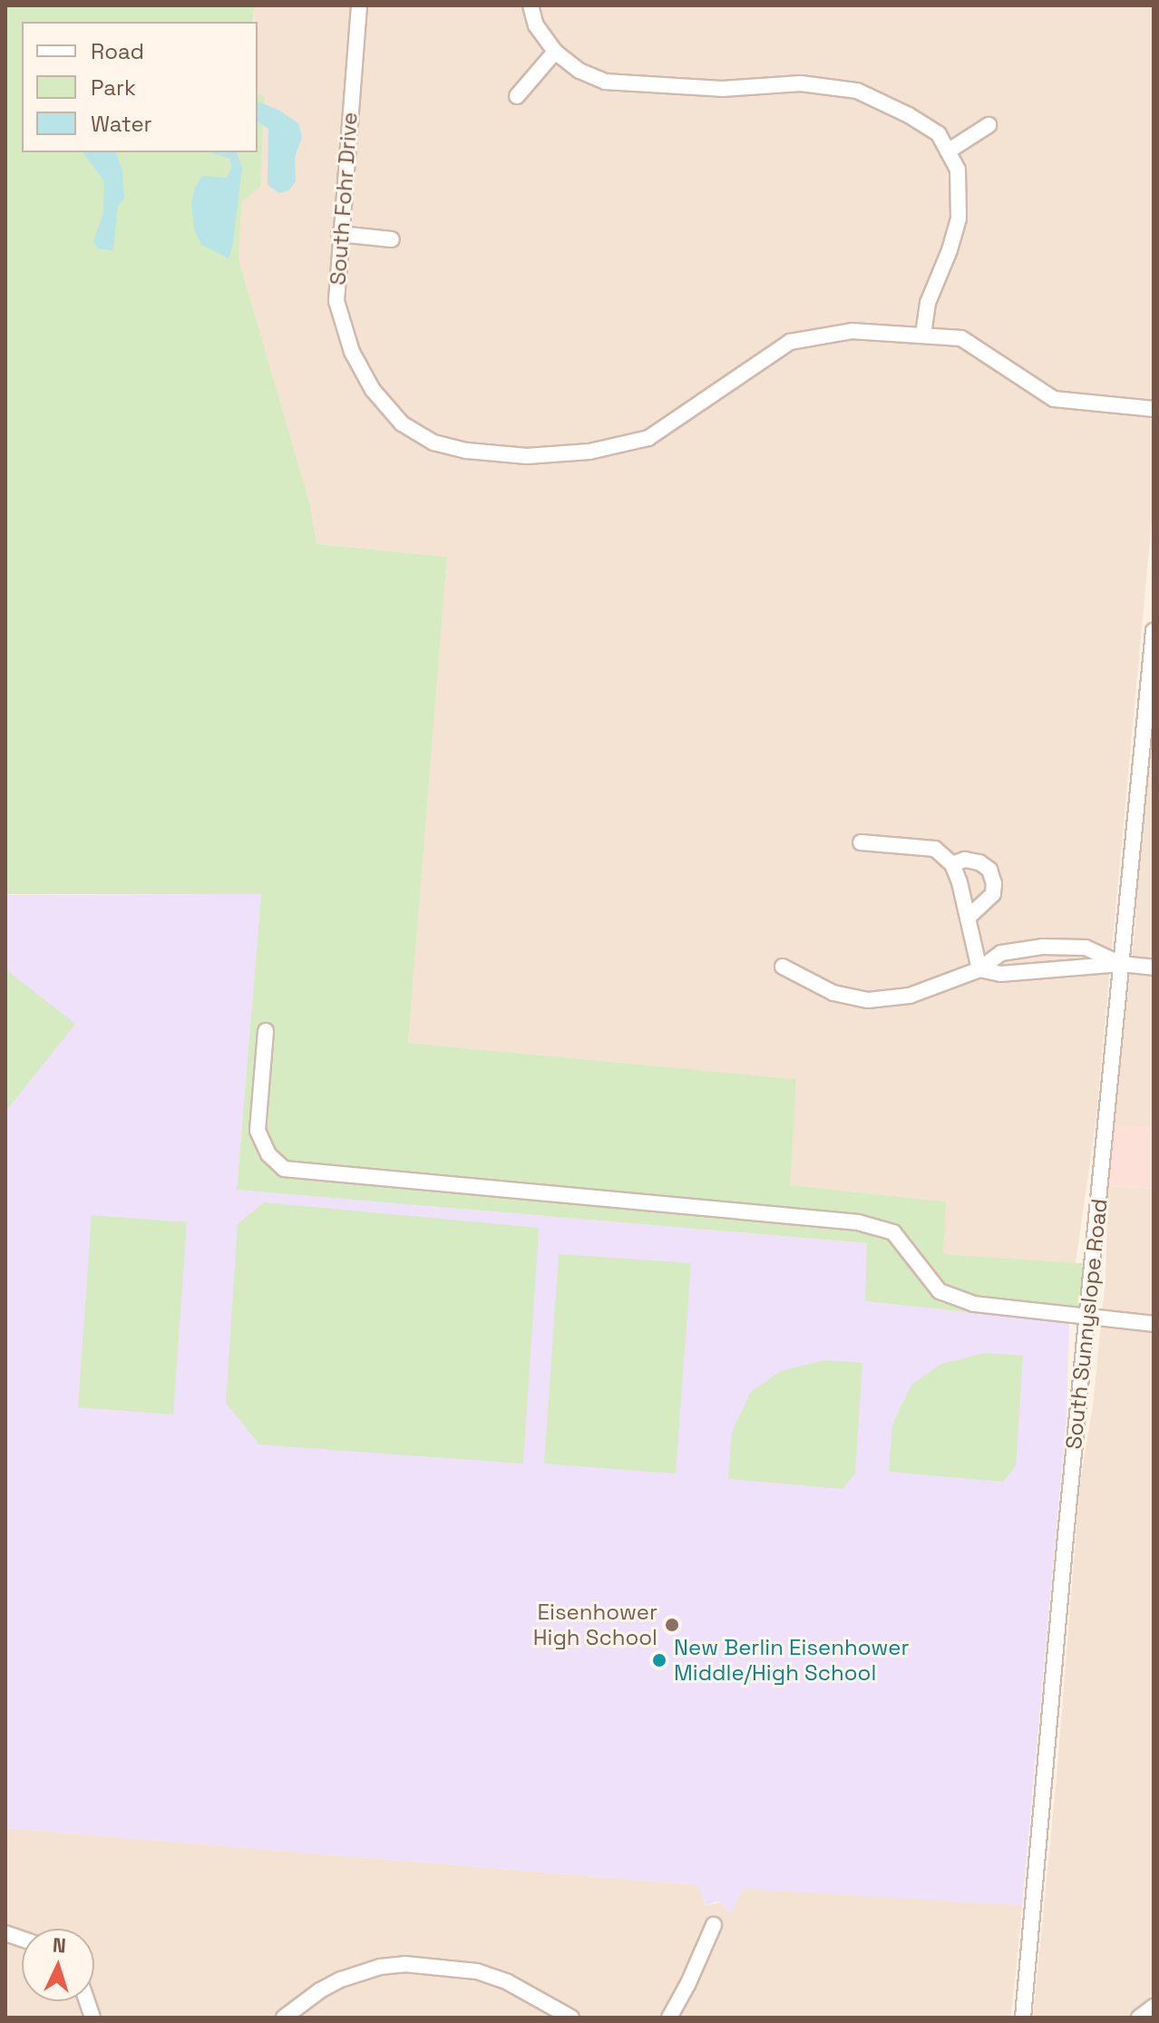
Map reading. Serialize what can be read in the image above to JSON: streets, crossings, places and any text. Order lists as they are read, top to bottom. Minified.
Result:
{"streets":{"street":["South Fohr Drive","South Sunnyslope Road"]},"places":["Eisenhower High School","New Berlin Eisenhower Middle/High School"],"legend":["Road","Park","Water"],"north":"top"}
